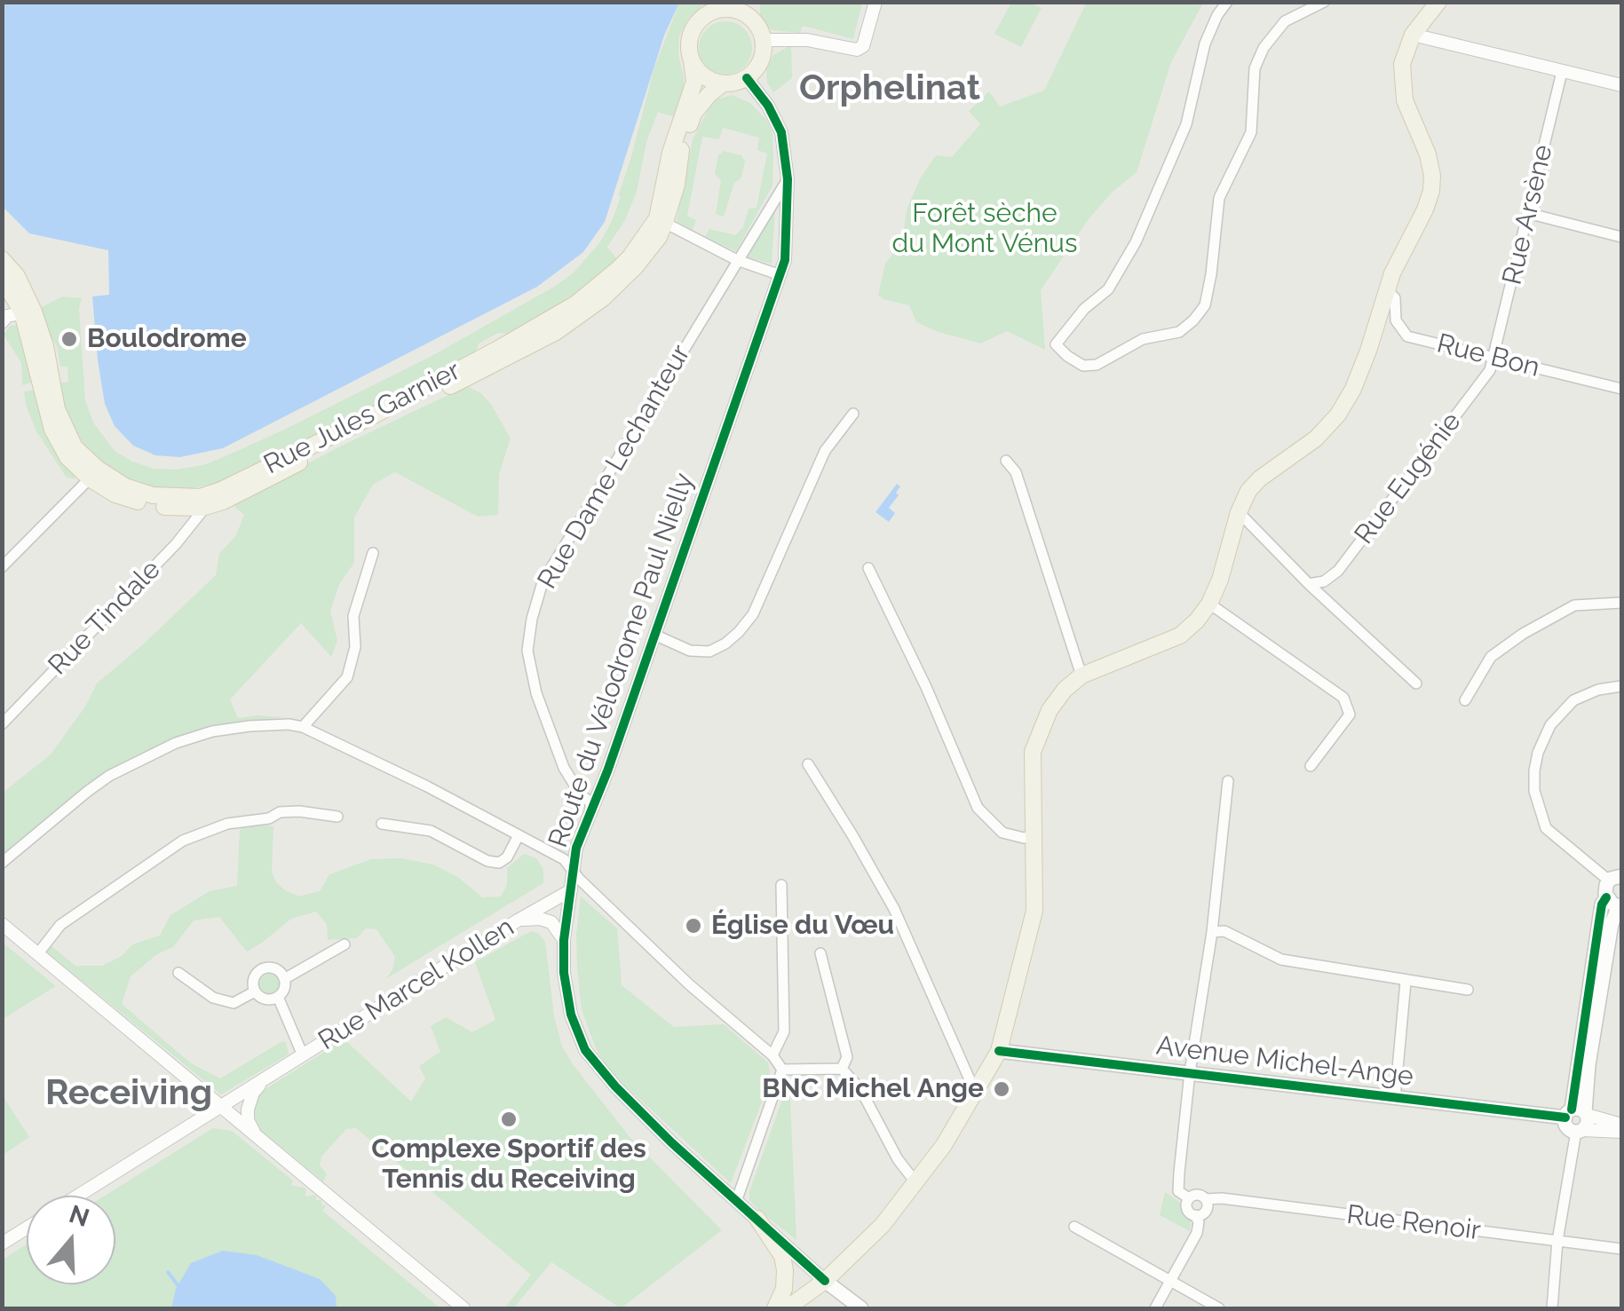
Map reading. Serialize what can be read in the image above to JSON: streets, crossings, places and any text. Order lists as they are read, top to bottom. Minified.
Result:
{"streets":{"main road":["Rue Jules Garnier","Avenue Michel-Ange"],"street":["Rue Arsène","Rue Bon","Rue Dame Lechanteur","Rue Eugénie","Rue Tindale","Route du Vélodrome Paul Nielly","Rue Marcel Kollen","Rue Renoir"]},"crossings":[["Rue Arsène","Rue Bon"],["Rue Arsène","Rue Eugénie"],["Rue Bon","Rue Eugénie"],["Rue Jules Garnier","Rue Tindale"],["Rue Jules Garnier","Route du Vélodrome Paul Nielly"],["Rue Dame Lechanteur","Route du Vélodrome Paul Nielly"],["Route du Vélodrome Paul Nielly","Rue Marcel Kollen"]],"districts":["Orphelinat","Receiving"],"parks":["Forêt sèche du Mont Vénus"],"places":["Boulodrome","Église du Vœu","BNC Michel Ange","Complexe Sportif des Tennis du Receiving"],"north":"top"}
